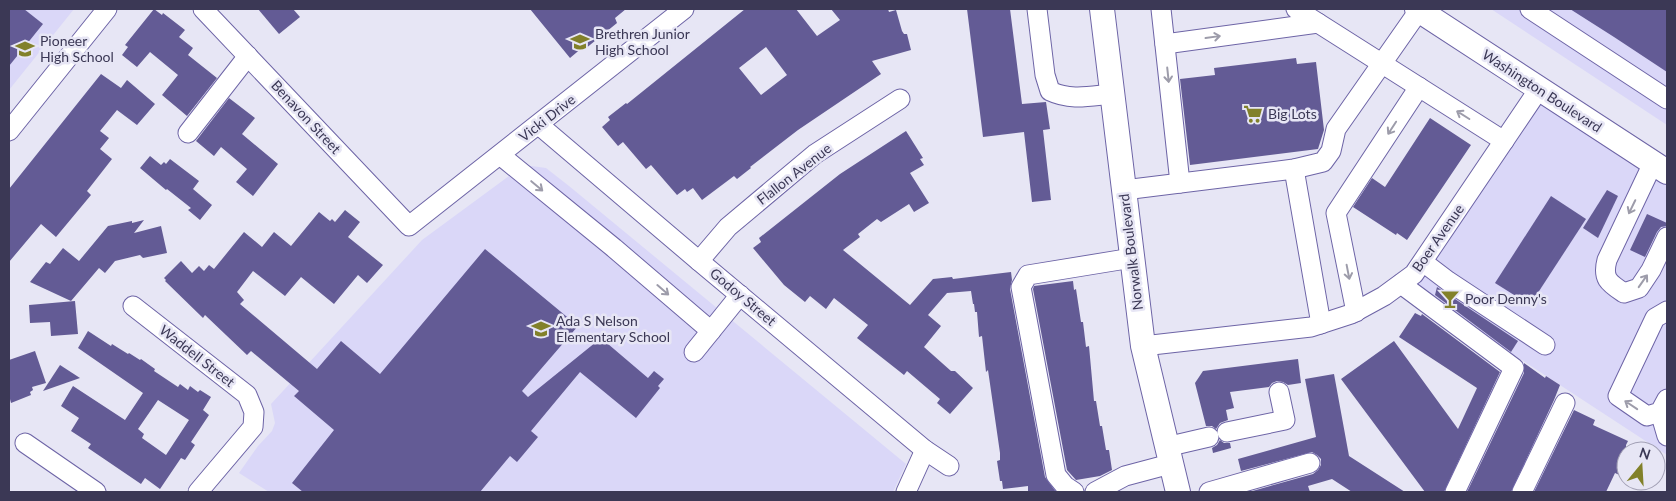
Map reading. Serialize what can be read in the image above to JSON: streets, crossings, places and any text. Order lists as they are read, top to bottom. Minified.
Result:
{"streets":{"main road":["Washington Boulevard","Norwalk Boulevard"],"street":["Benavon Street","Vicki Drive","Flallon Avenue","Boer Avenue","Godoy Street","Waddell Street"]},"crossings":[["Washington Boulevard","Boer Avenue"],["Benavon Street","Vicki Drive"],["Vicki Drive","Godoy Street"],["Flallon Avenue","Godoy Street"],["Boer Avenue","Norwalk Boulevard"]],"places":{"school or university":["Brethren Junior High School","Pioneer High School","Ada S Nelson Elementary School"],"supermarket":["Big Lots"],"bar":["Poor Denny's"]},"north":"top"}
